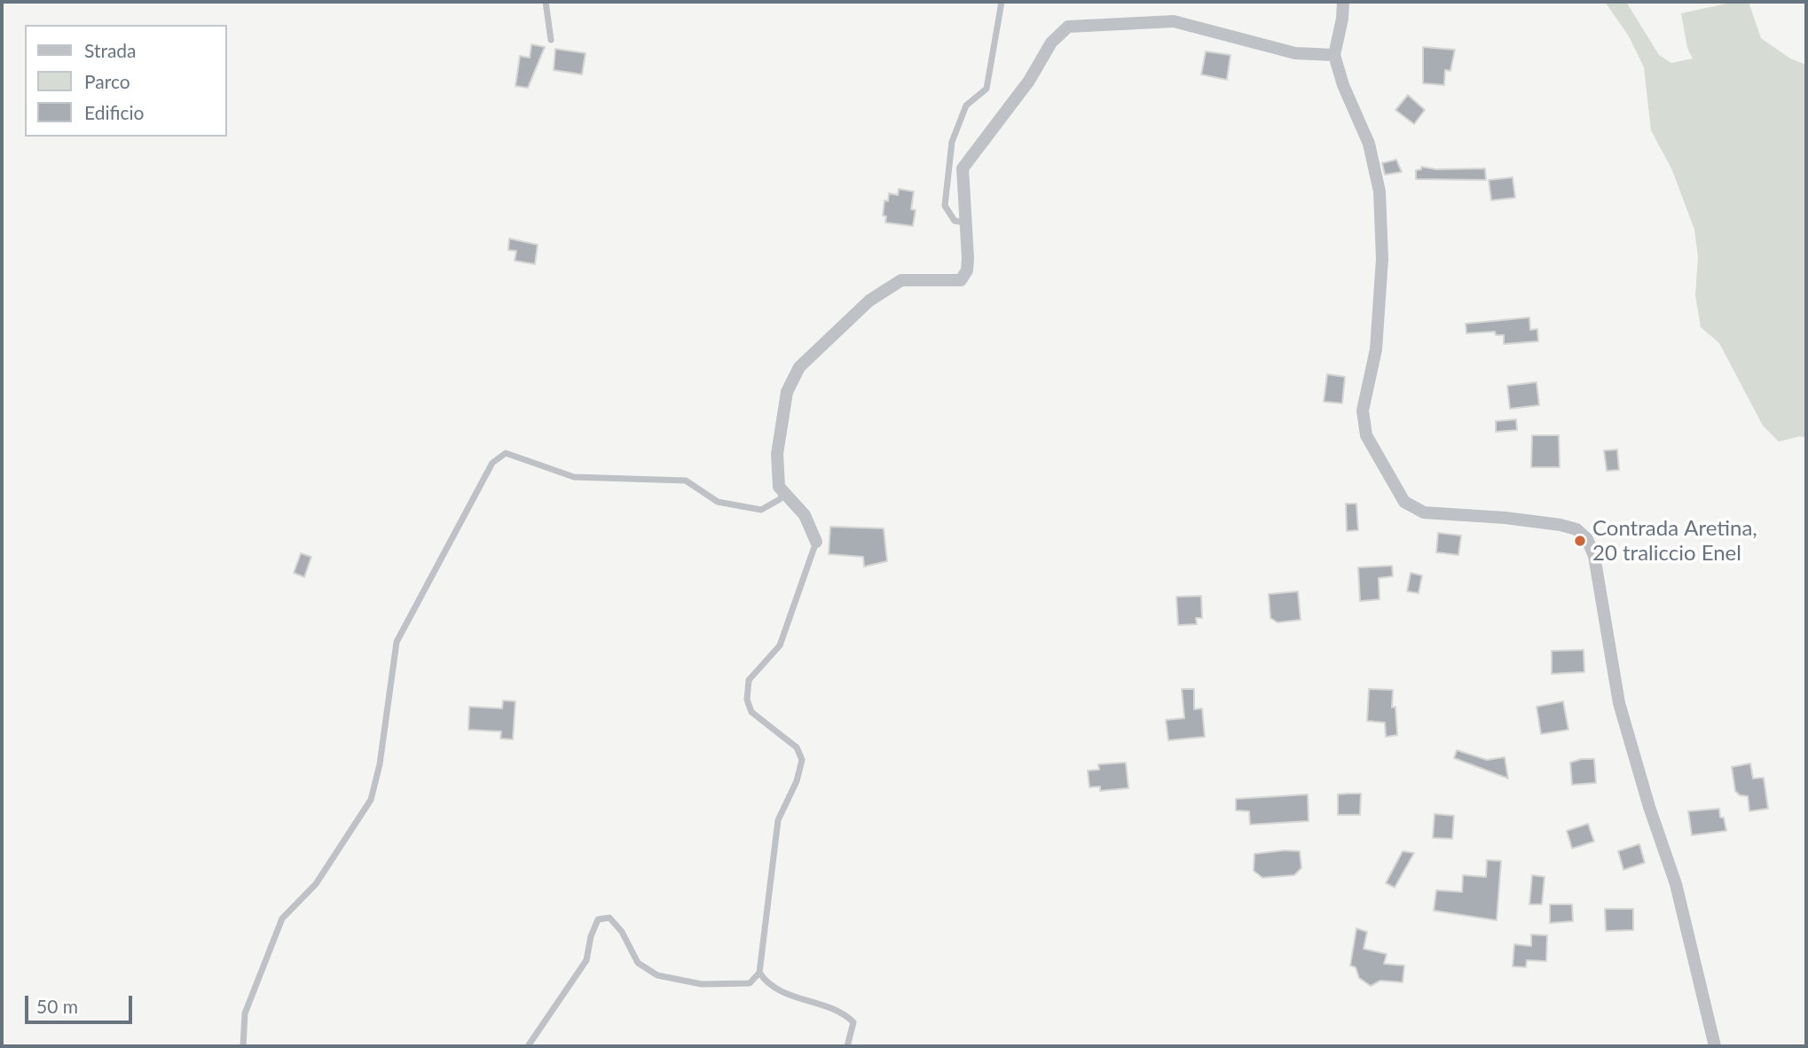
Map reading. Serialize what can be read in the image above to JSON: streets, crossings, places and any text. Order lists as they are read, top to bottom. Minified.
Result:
{"places":["Contrada Aretina, 20 traliccio Enel"],"legend":["Strada","Parco","Edificio"],"scale_bar":"50 m"}
